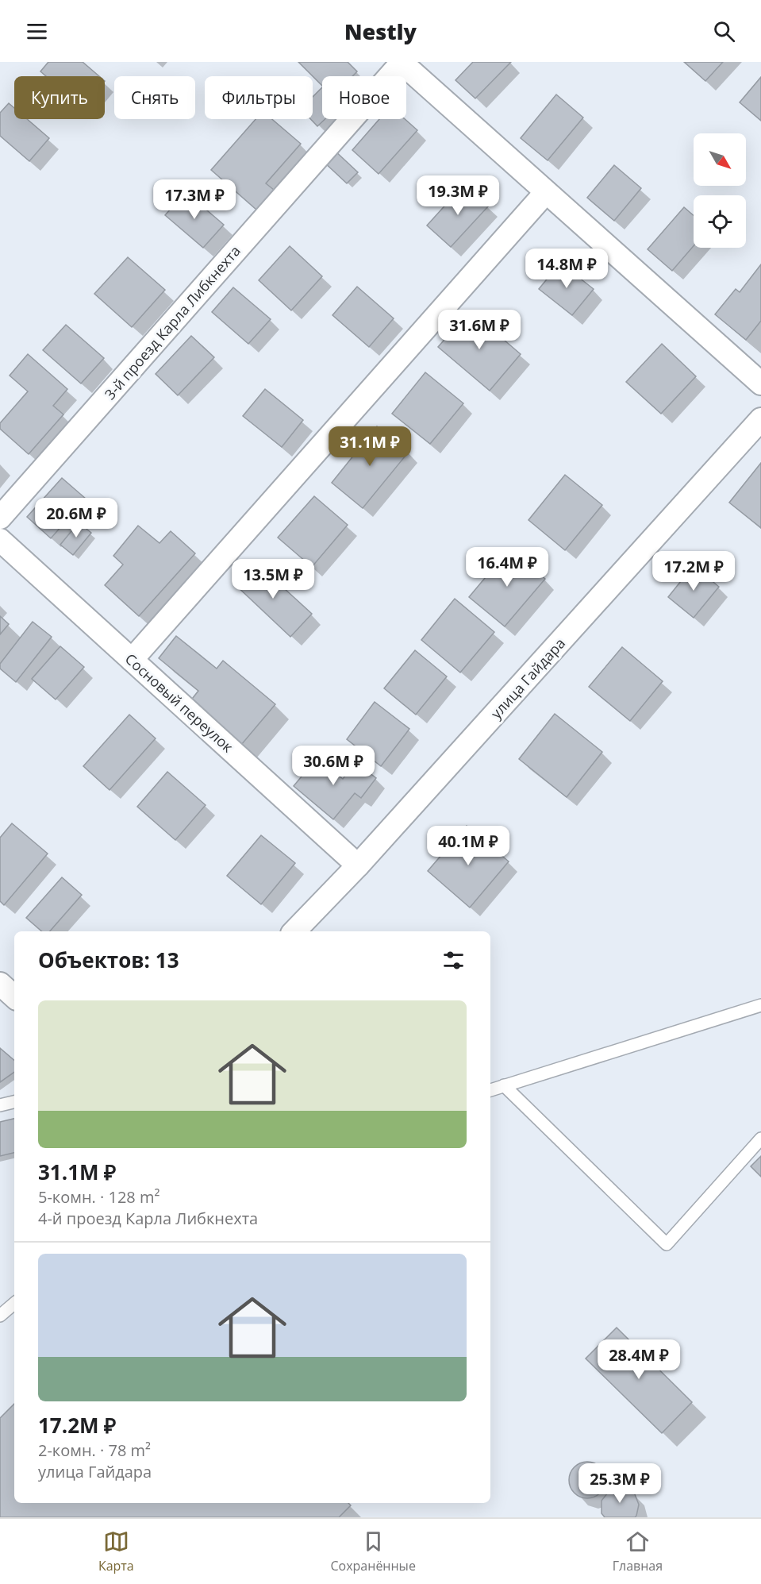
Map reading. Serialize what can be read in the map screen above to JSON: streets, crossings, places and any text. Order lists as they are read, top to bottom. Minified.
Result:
{"streets":{"street":["3-й проезд Карла Либкнехта","улица Гайдара","Сосновый переулок"]},"crossings":[["улица Гайдара","Сосновый переулок"]],"north":"bottom right","page":{"header":"Nestly","chip":["Купить","Снять","Фильтры","Новое"],"price":["19.3M ₽","17.3M ₽","14.8M ₽","31.6M ₽","31.1M ₽","20.6M ₽","16.4M ₽","17.2M ₽","13.5M ₽","30.6M ₽","40.1M ₽","28.4M ₽","25.3M ₽"],"heading":"Объектов: 13","list":[{"name":"31.1M ₽","note":"5-комн. · 128 m² · 4-й проезд Карла Либкнехта"},{"name":"17.2M ₽","note":"2-комн. · 78 m² · улица Гайдара"}],"tabs":["Карта","Сохранённые","Главная"]}}
